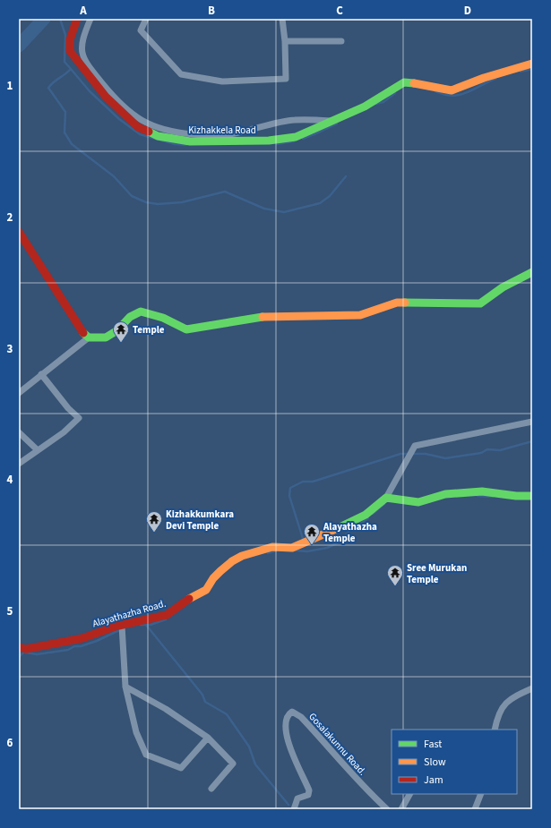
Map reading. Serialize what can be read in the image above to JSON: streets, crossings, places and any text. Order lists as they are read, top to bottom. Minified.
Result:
{"streets":{"street":["Kizhakkela Road","Alayathazha Road.","Gosalakunnu Road."]},"places":{"temple":["Temple","Kizhakkumkara Devi Temple","Alayathazha Temple","Sree Murukan Temple"]},"legend":["Fast","Slow","Jam"],"grid":{"columns":["A","B","C","D"],"rows":["1","2","3","4","5","6"]}}
